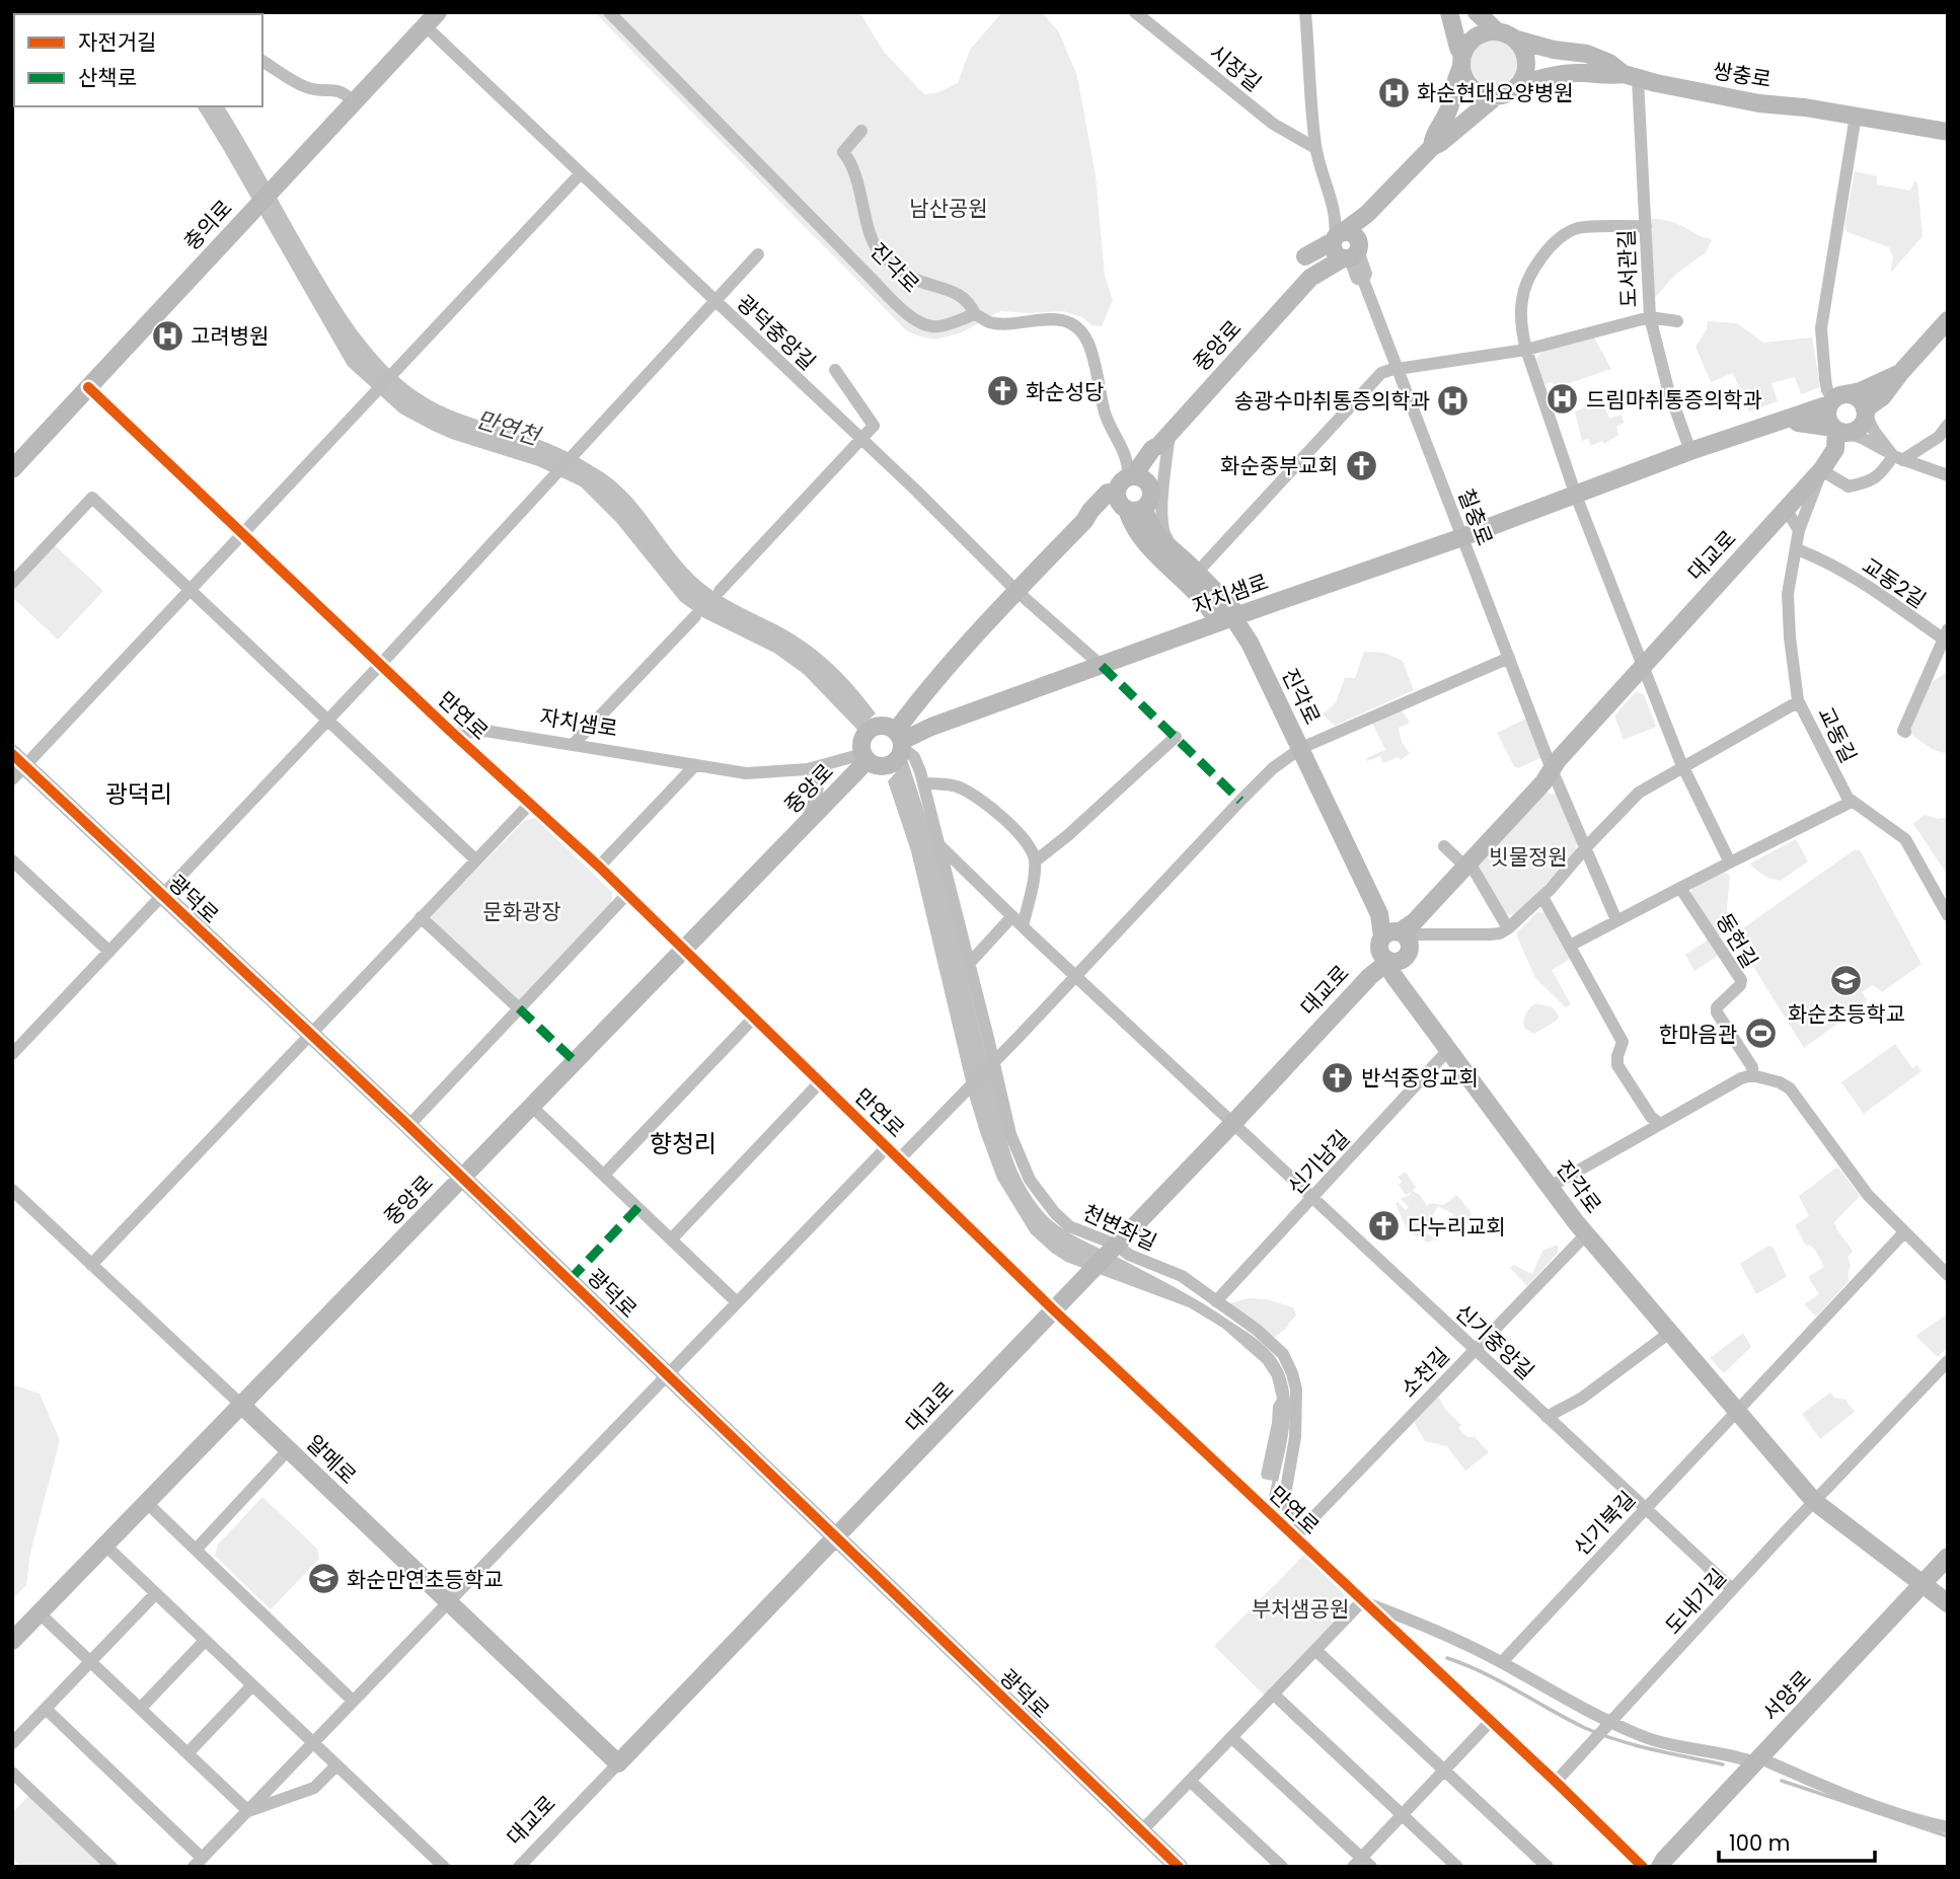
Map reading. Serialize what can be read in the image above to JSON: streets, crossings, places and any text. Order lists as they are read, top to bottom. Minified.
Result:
{"streets":{"street":["시장길","쌍충로","충의로","진각로","도서관길","광덕중앙길","중앙로","칠충로","대교로","교동2길","자치샘로","만연로","교동길","광덕로","동헌길","신기남길","천변좌길","신기중앙길","소천길","알메로","신기북길","도내기길","서양로"]},"crossings":[["쌍충로","도서관길"],["충의로","광덕중앙길"],["충의로","만연로"],["진각로","중앙로"],["진각로","대교로"],["진각로","자치샘로"],["진각로","신기남길"],["진각로","소천길"],["진각로","신기북길"],["진각로","도내기길"],["진각로","서양로"],["도서관길","자치샘로"],["광덕중앙길","자치샘로"],["중앙로","칠충로"],["중앙로","자치샘로"],["중앙로","만연로"],["중앙로","광덕로"],["중앙로","천변좌길"],["중앙로","알메로"],["칠충로","대교로"],["칠충로","자치샘로"],["대교로","자치샘로"],["대교로","만연로"],["대교로","교동길"],["대교로","광덕로"],["대교로","천변좌길"],["대교로","신기중앙길"],["대교로","알메로"],["교동2길","교동길"],["자치샘로","만연로"],["자치샘로","천변좌길"],["만연로","천변좌길"],["만연로","소천길"],["만연로","도내기길"],["신기남길","천변좌길"],["신기남길","신기중앙길"],["천변좌길","신기중앙길"],["천변좌길","소천길"],["신기중앙길","소천길"],["신기중앙길","신기북길"],["신기중앙길","도내기길"]],"districts":["광덕리","향청리"],"water":["만연천"],"parks":["남산공원","빗물정원","문화광장","부처샘공원"],"places":{"hospital":["화순현대요양병원","고려병원","드림마취통증의학과","송광수마취통증의학과"],"church":["화순성당","화순중부교회","반석중앙교회","다누리교회"],"school or university":["화순초등학교","화순만연초등학교"],"sports":["한마음관"]},"legend":["자전거길","산책로"],"scale_bar":"100 m"}
